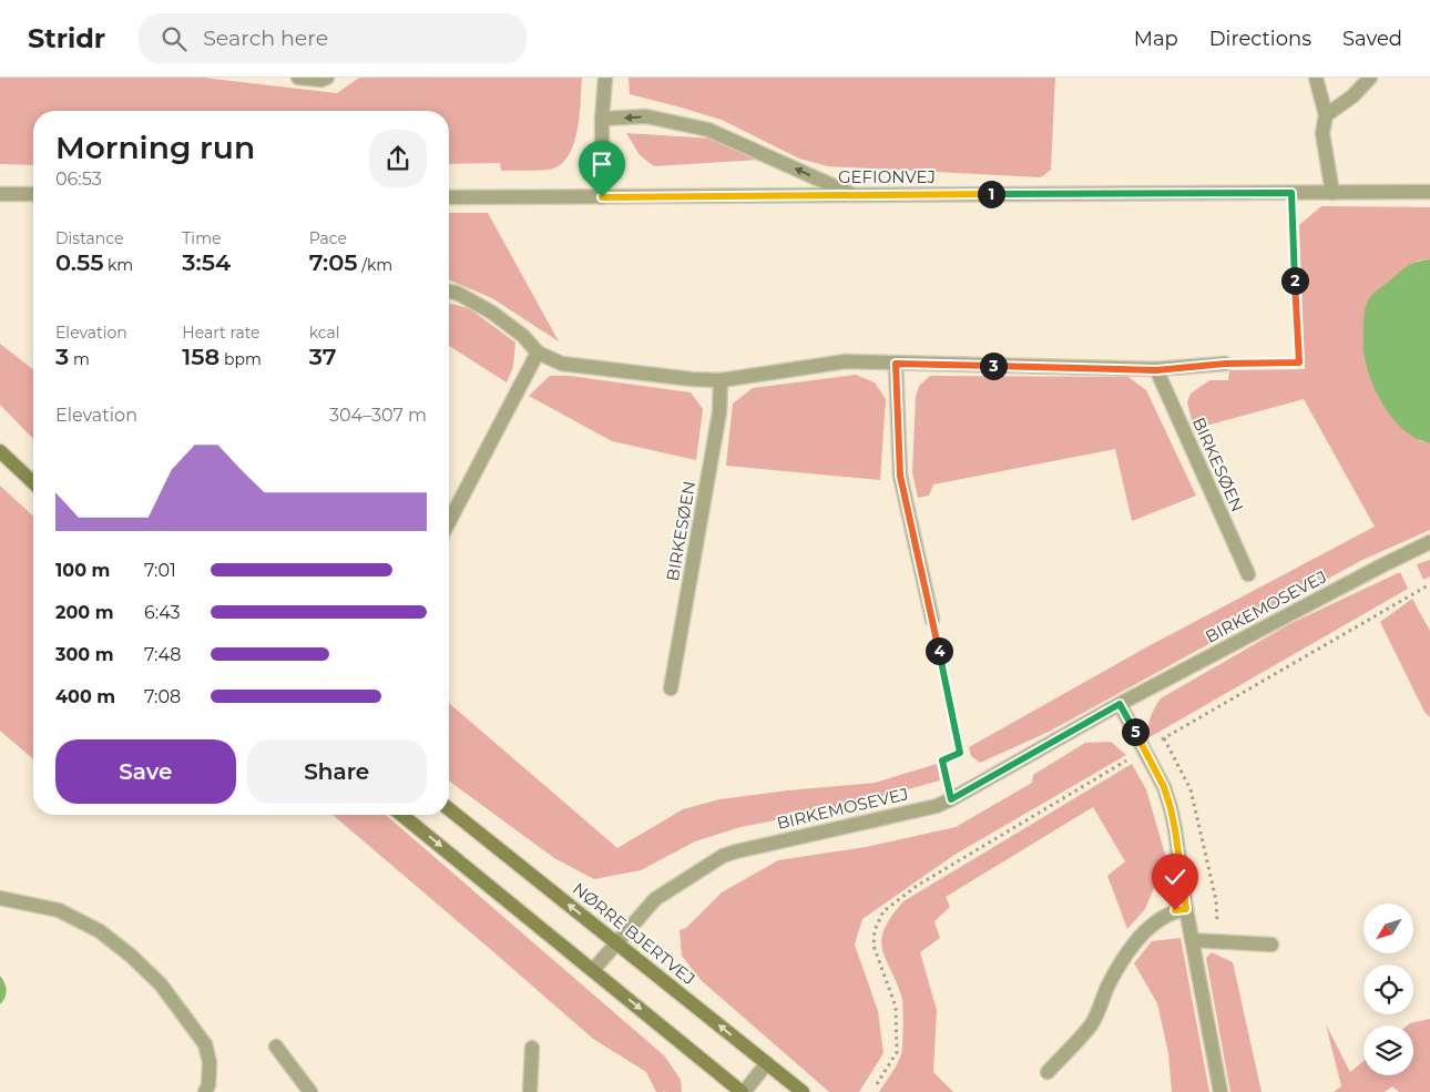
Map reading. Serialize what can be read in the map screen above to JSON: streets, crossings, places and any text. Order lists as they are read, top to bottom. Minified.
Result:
{"streets":{"main road":["NØRRE BJERTVEJ"],"street":["GEFIONVEJ","BIRKESØEN","BIRKEMOSEVEJ"]},"crossings":[["BIRKEMOSEVEJ","NØRRE BJERTVEJ"]],"north":"bottom left","page":{"header":"Stridr","search":"Search here","nav":["Map","Directions","Saved"],"heading":["Morning run","06:53"],"pins":["1","2","3","4","5"],"stats":[["Distance","0.55 km"],["Time","3:54"],["Pace","7:05 /km"],["Elevation","3 m"],["Heart rate","158 bpm"],["kcal","37"]],"chart":["Elevation","304–307 m"],"list":[{"name":"100 m","note":"7:01"},{"name":"200 m","note":"6:43"},{"name":"300 m","note":"7:48"},{"name":"400 m","note":"7:08"}],"buttons":["Save","Share"]}}
